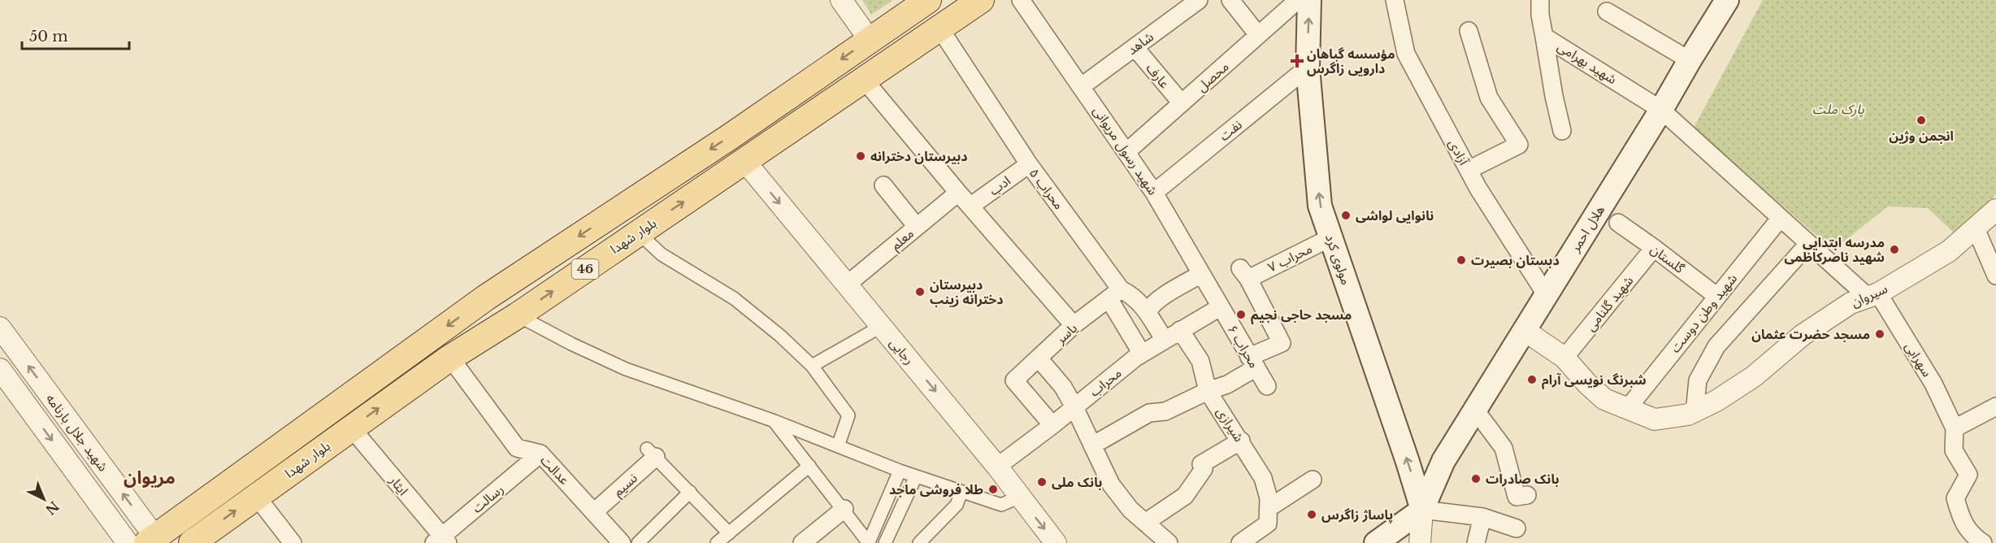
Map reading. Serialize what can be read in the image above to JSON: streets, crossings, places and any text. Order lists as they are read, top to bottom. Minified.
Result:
{"streets":{"main road":["هلال احمر","بلوار شهدا","مولوی کرد","46"],"street":["شاهد","شهید بهرامی","عارف","محصل","نفت","شهید رسول مریوانی","آزادی","ادب","محراب ۵","معلم","محراب ۷","گلستان","سیروان","شهید گلنامی","شهید وطن دوست","یاسر","محراب ۶","رجایی","سهرابی","محراب","شیرازی","شهید جلال بارنامه","عدالت","نسیم","ایثار","رسالت"]},"crossings":[["شاهد","عارف"],["شاهد","شهید رسول مریوانی"],["شهید بهرامی","هلال احمر"],["شهید بهرامی","شهید وطن دوست"],["شهید بهرامی","سهرابی"],["عارف","محصل"],["محصل","شهید رسول مریوانی"],["نفت","شهید رسول مریوانی"],["نفت","مولوی کرد"],["شهید رسول مریوانی","محراب ۶"],["شهید رسول مریوانی","محراب"],["آزادی","هلال احمر"],["ادب","محراب ۵"],["محراب ۵","بلوار شهدا"],["محراب ۵","یاسر"],["محراب ۵","محراب"],["هلال احمر","مولوی کرد"],["هلال احمر","سیروان"],["بلوار شهدا","رجایی"],["بلوار شهدا","شهید جلال بارنامه"],["بلوار شهدا","عدالت"],["بلوار شهدا","ایثار"],["معلم","رجایی"],["محراب ۷","مولوی کرد"],["محراب ۷","محراب ۶"],["گلستان","شهید گلنامی"],["گلستان","شهید وطن دوست"],["سیروان","شهید گلنامی"],["سیروان","شهید وطن دوست"],["سیروان","سهرابی"],["شهید وطن دوست","سهرابی"],["یاسر","محراب"],["محراب ۶","محراب"],["رجایی","محراب"],["محراب","شیرازی"],["عدالت","نسیم"],["عدالت","رسالت"],["ایثار","رسالت"]],"one_way":["مولوی کرد"],"districts":["مریوان"],"parks":["پارک ملت"],"places":{"health":["مؤسسه گیاهان دارویی زاگرس"],"other":["انجمن وژین","دبیرستان دخترانه","نانوایی لواشی","مدرسه ابتدایی شهید ناصرکاظمی","دبستان بصیرت","دبیرستان دخترانه زینب","مسجد حاجی نجیم","مسجد حضرت عثمان","شبرنگ نویسی آرام","بانک صادرات","بانک ملی","طلا فروشی ماجد","پاساژ زاگرس"]},"scale_bar":"50 m","north":"bottom right"}
